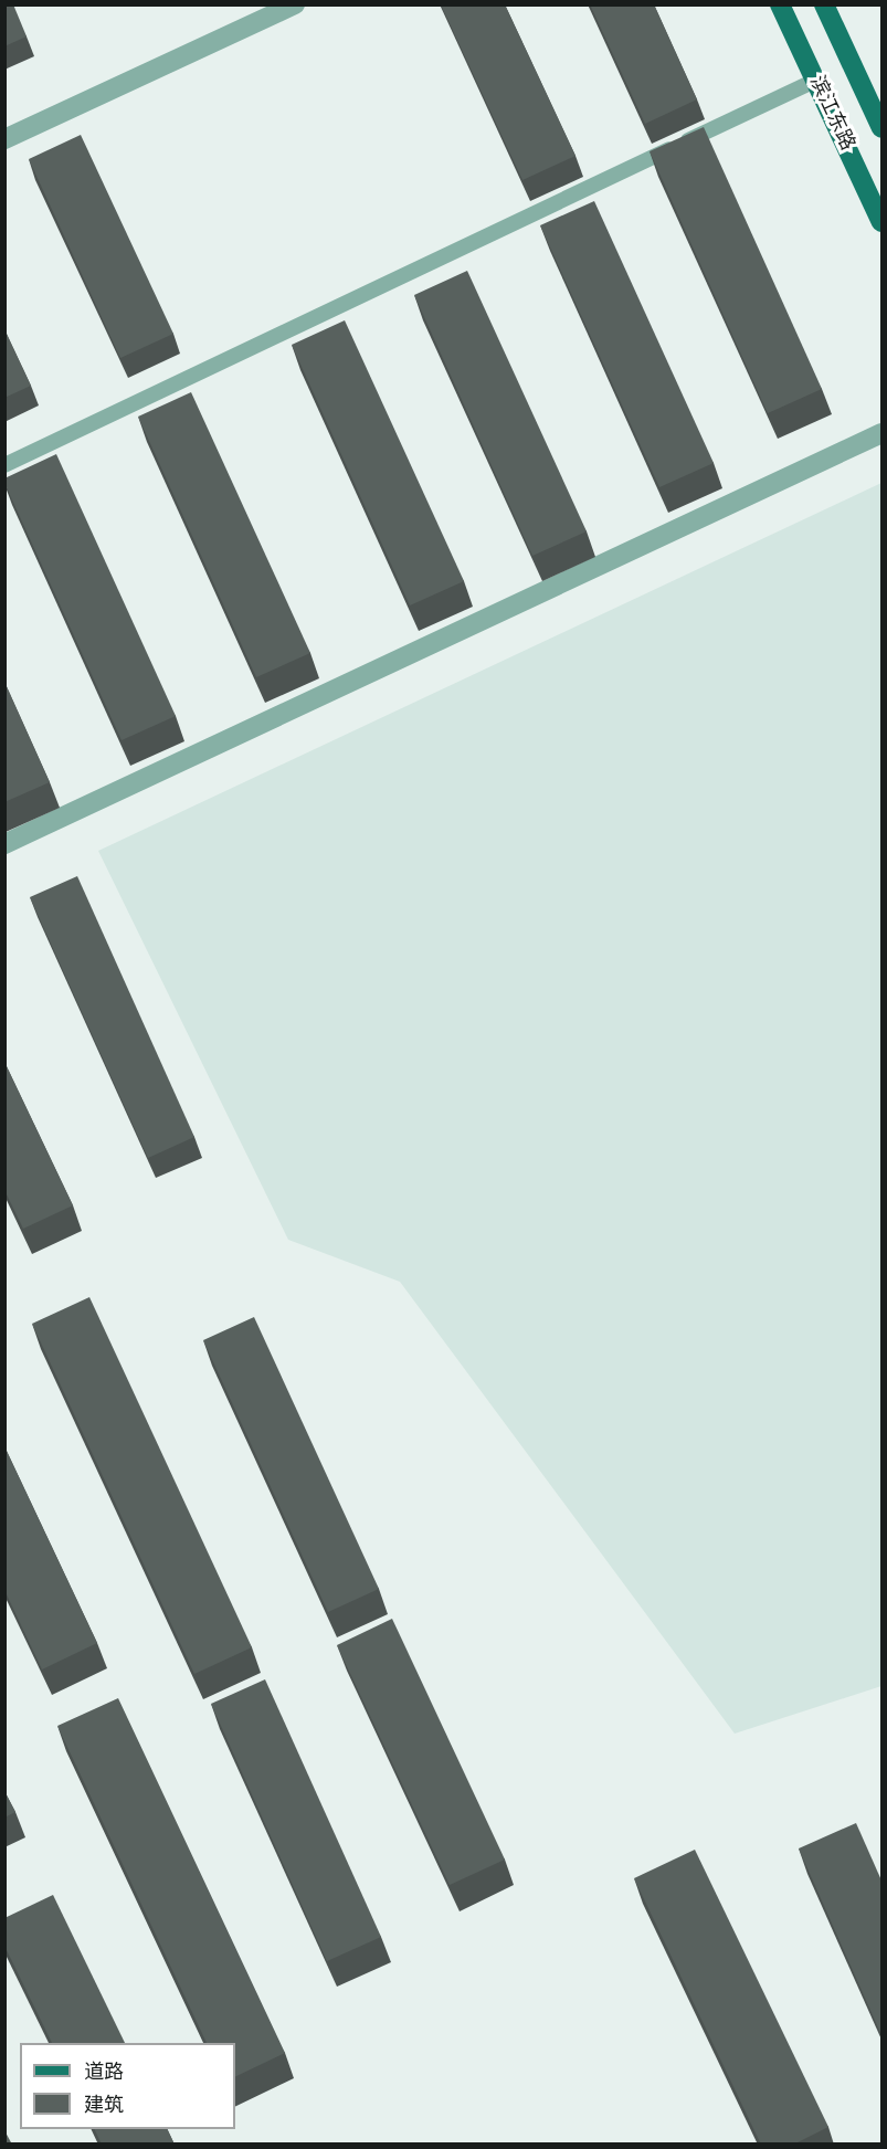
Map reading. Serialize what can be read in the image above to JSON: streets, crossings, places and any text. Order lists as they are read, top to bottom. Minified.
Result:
{"streets":{"main road":["滨江东路"]},"legend":["道路","建筑"]}
